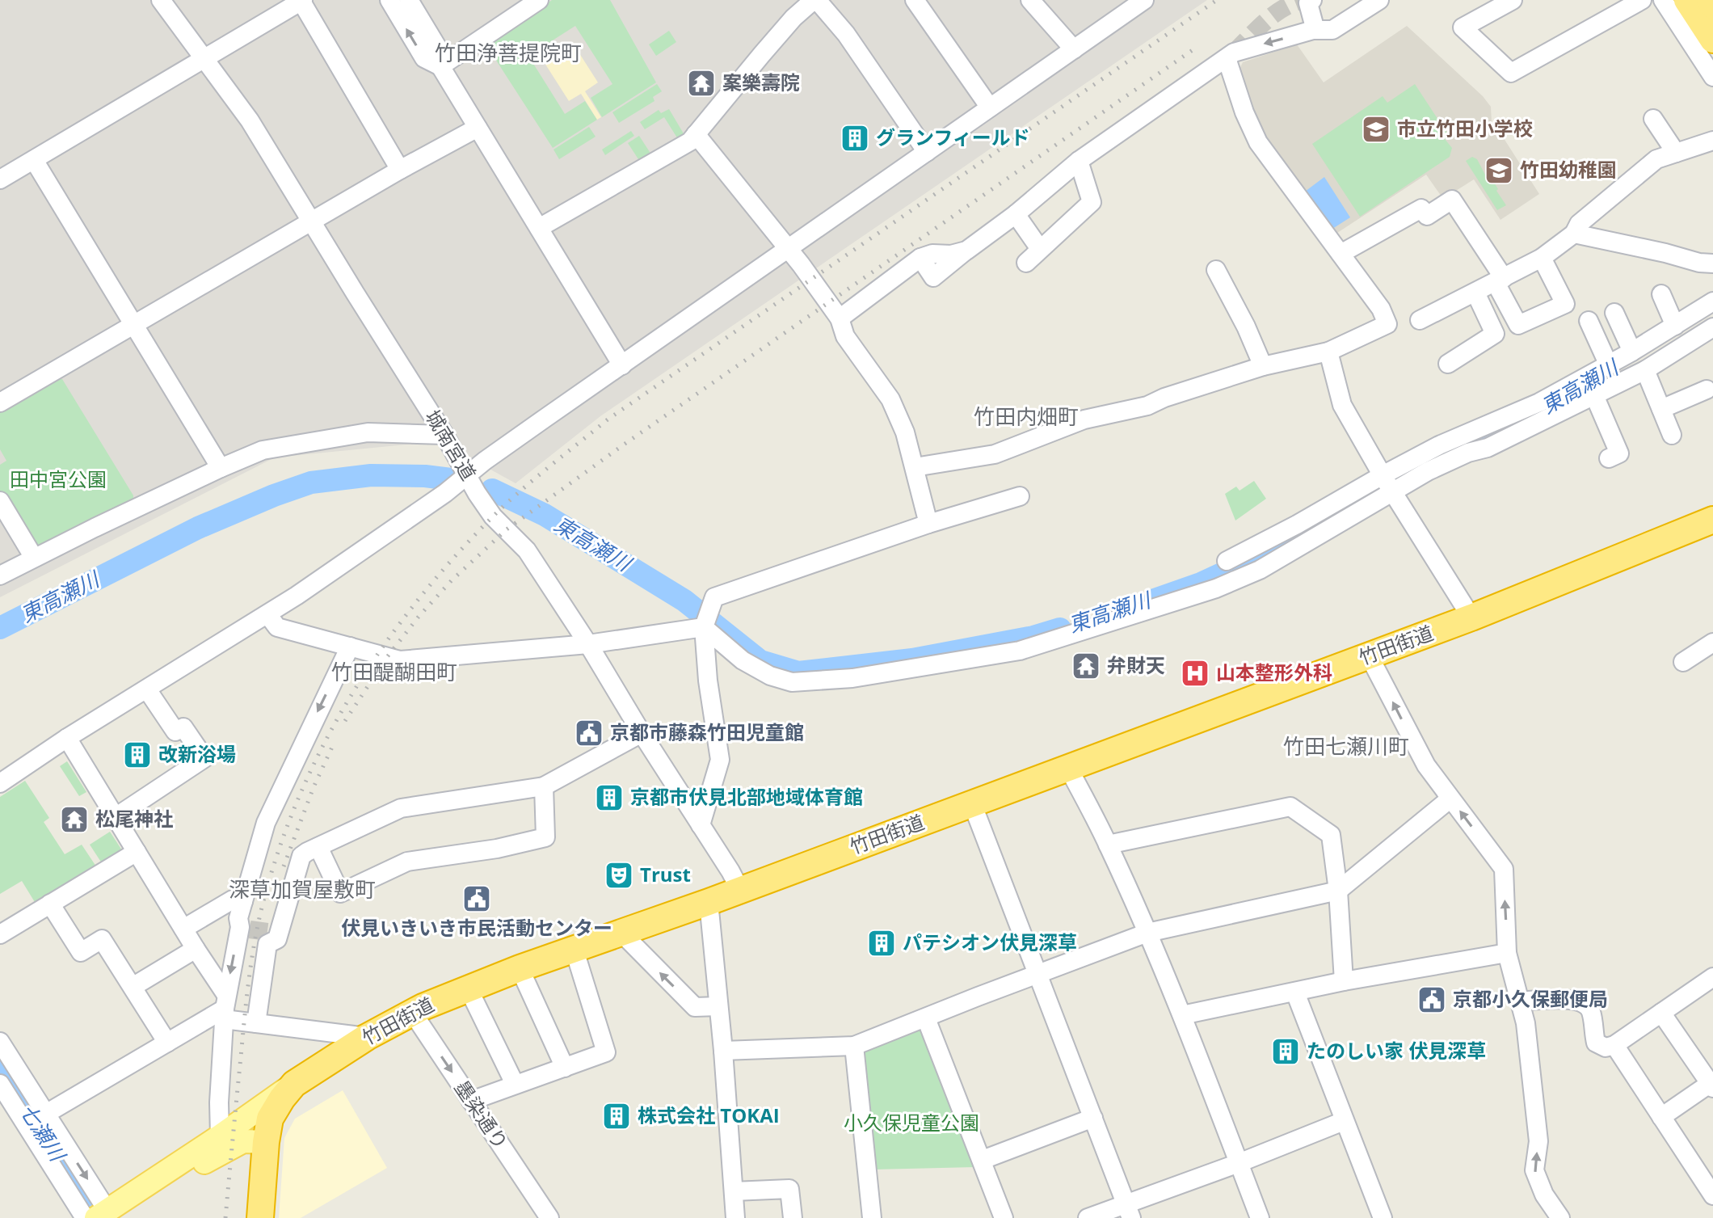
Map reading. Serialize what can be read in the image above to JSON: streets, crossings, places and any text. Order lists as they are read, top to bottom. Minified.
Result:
{"streets":{"highway":["竹田街道"],"street":["城南宮道","墨染通り"]},"crossings":[["城南宮道","竹田街道"],["竹田街道","墨染通り"]],"districts":["竹田浄菩提院町","竹田内畑町","竹田醍醐田町","竹田七瀬川町","深草加賀屋敷町"],"water":["東高瀬川","七瀬川"],"parks":["田中宮公園","小久保児童公園"],"places":{"temple":["案樂壽院","弁財天","松尾神社"],"school or university":["市立竹田小学校","竹田幼稚園"],"building":["グランフィールド","改新浴場","京都市伏見北部地域体育館","パテシオン伏見深草","たのしい家 伏見深草","株式会社 TOKAI"],"hospital":["山本整形外科"],"public building":["京都市藤森竹田児童館","伏見いきいき市民活動センター","京都小久保郵便局"],"theatre":["Trust"]}}
